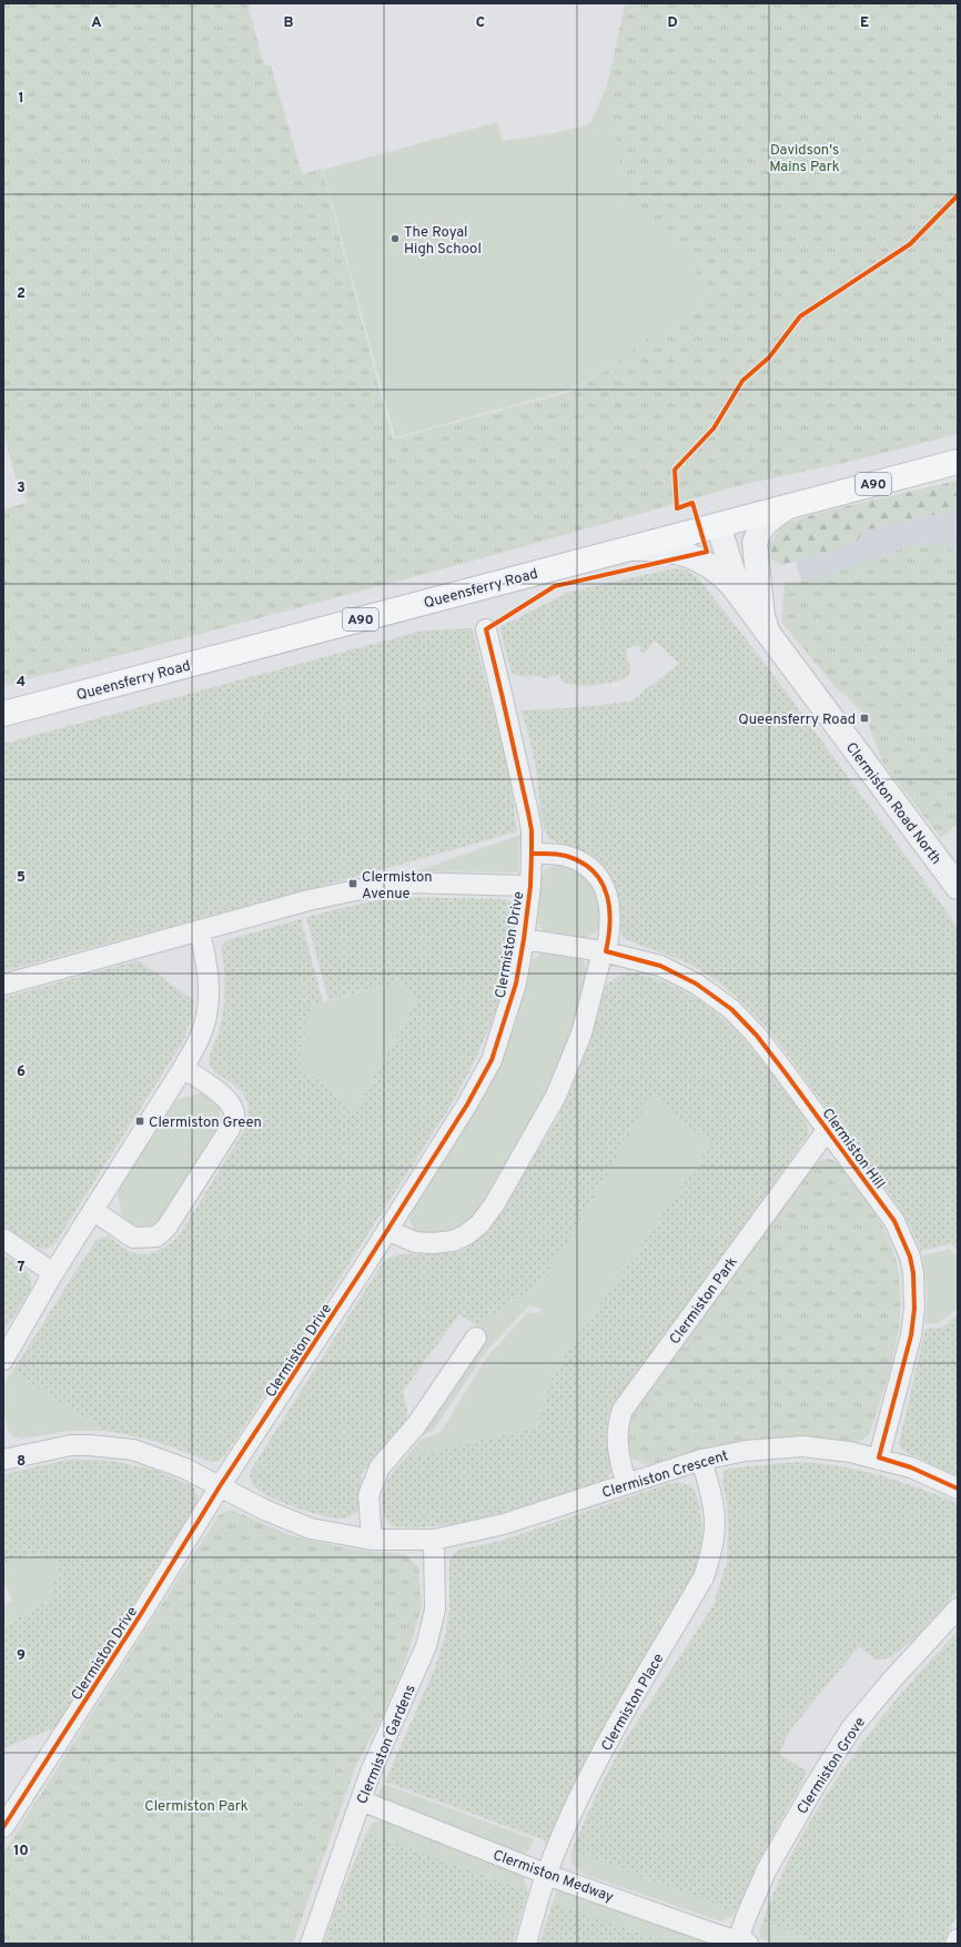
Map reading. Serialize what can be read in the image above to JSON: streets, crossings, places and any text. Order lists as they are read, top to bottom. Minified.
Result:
{"streets":{"main road":["A90","Queensferry Road"],"street":["Clermiston Road North","Clermiston Drive","Clermiston Hill","Clermiston Park","Clermiston Crescent","Clermiston Place","Clermiston Gardens","Clermiston Grove","Clermiston Medway"]},"crossings":[["Queensferry Road","Clermiston Road North"],["Clermiston Drive","Clermiston Hill"],["Clermiston Drive","Clermiston Crescent"],["Clermiston Hill","Clermiston Park"],["Clermiston Hill","Clermiston Crescent"],["Clermiston Park","Clermiston Crescent"],["Clermiston Crescent","Clermiston Place"],["Clermiston Crescent","Clermiston Gardens"],["Clermiston Place","Clermiston Medway"],["Clermiston Gardens","Clermiston Medway"],["Clermiston Grove","Clermiston Medway"]],"parks":["Davidson's Mains Park","Clermiston Park"],"places":{"other":["The Royal High School"],"transit":["Queensferry Road","Clermiston Avenue","Clermiston Green"]},"grid":{"columns":["A","B","C","D","E"],"rows":["1","2","3","4","5","6","7","8","9","10"]}}
